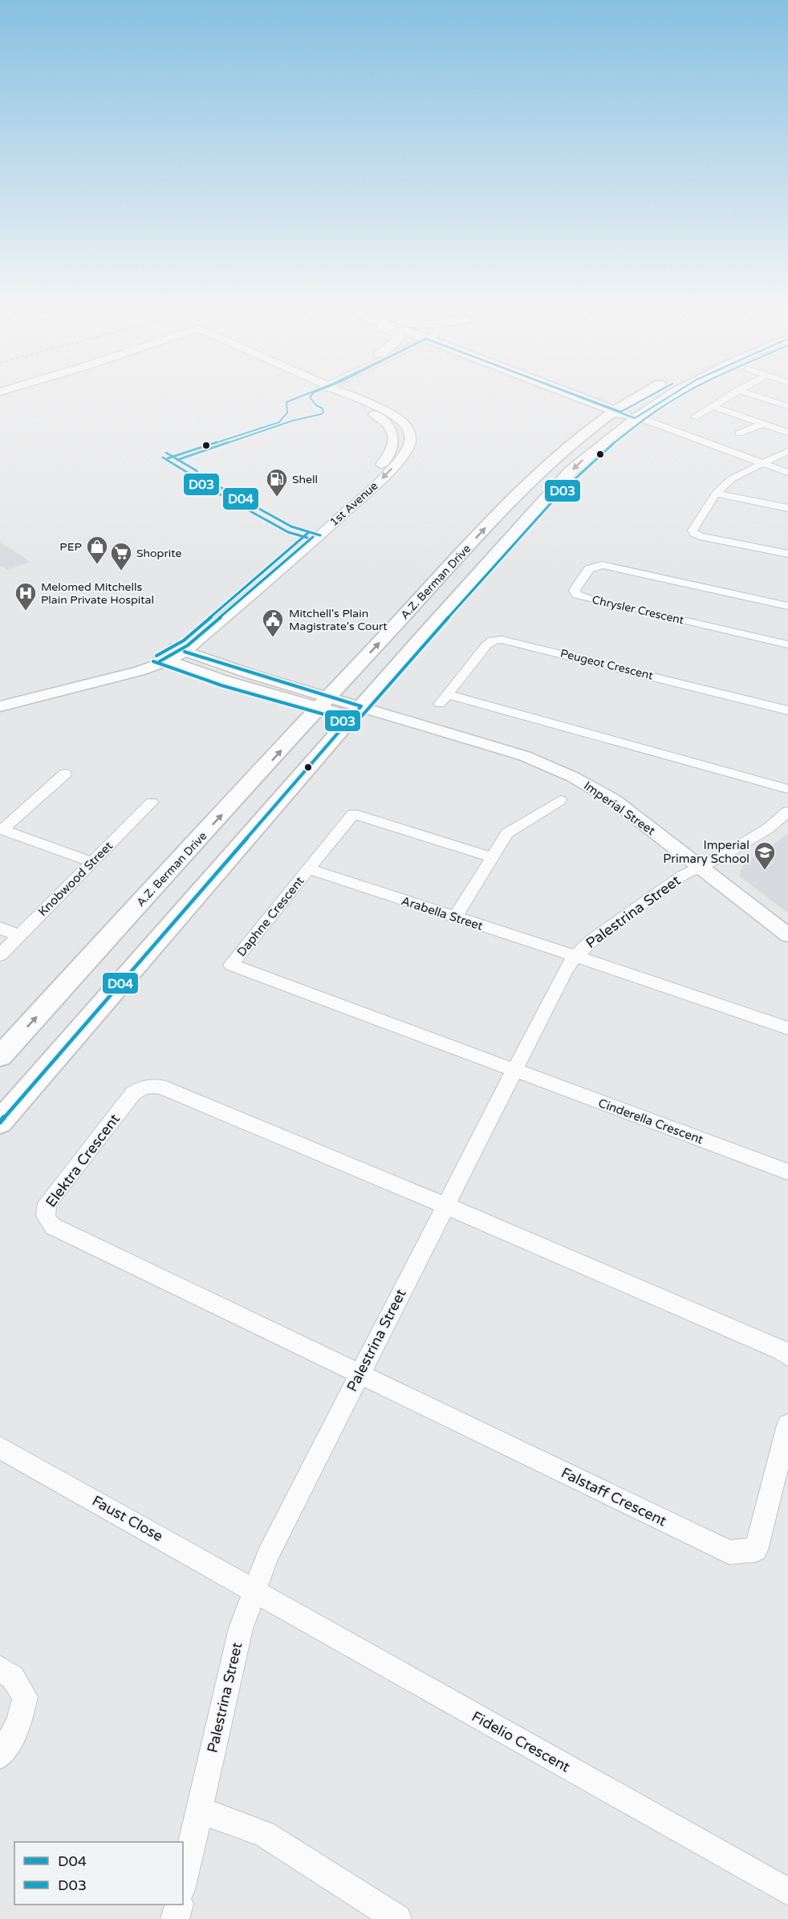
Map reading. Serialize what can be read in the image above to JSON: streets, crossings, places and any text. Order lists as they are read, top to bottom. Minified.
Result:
{"streets":{"main road":["A.Z. Berman Drive"],"street":["1st Avenue","Chrysler Crescent","Peugeot Crescent","Imperial Street","Knobwood Street","Palestrina Street","Arabella Street","Daphne Crescent","Cinderella Crescent","Elektra Crescent","Falstaff Crescent","Faust Close","Fidelio Crescent"]},"crossings":[["A.Z. Berman Drive","Imperial Street"],["Imperial Street","Palestrina Street"],["Palestrina Street","Arabella Street"],["Palestrina Street","Daphne Crescent"],["Palestrina Street","Cinderella Crescent"],["Palestrina Street","Elektra Crescent"],["Palestrina Street","Falstaff Crescent"],["Palestrina Street","Faust Close"],["Palestrina Street","Fidelio Crescent"],["Arabella Street","Daphne Crescent"],["Daphne Crescent","Cinderella Crescent"],["Elektra Crescent","Falstaff Crescent"],["Faust Close","Fidelio Crescent"]],"places":{"fuel station":["Shell"],"shop":["PEP"],"supermarket":["Shoprite"],"hospital":["Melomed Mitchells Plain Private Hospital"],"public building":["Mitchell's Plain Magistrate's Court"],"school or university":["Imperial Primary School"]},"lines":["transit line D04","transit line D03"],"legend":["D04","D03"]}
